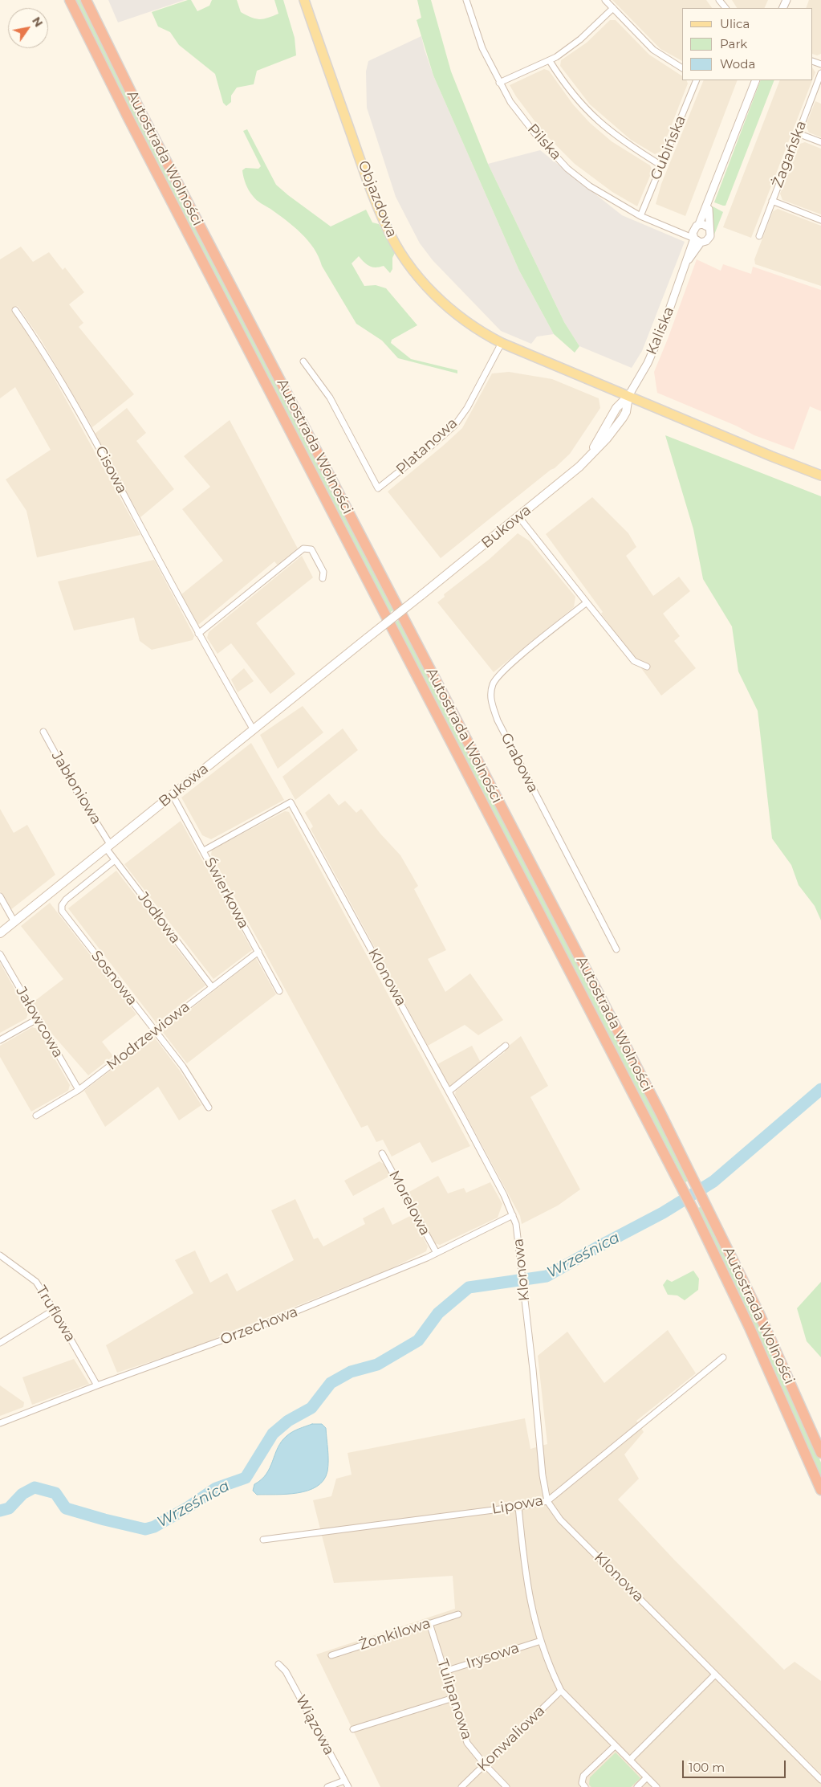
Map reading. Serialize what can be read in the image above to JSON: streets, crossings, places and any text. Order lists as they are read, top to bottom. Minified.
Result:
{"streets":{"highway":["Autostrada Wolności"],"main road":["Objazdowa","Bukowa"],"street":["Pilska","Gubińska","Żagańska","Kaliska","Platanowa","Cisowa","Grabowa","Jabłoniowa","Świerkowa","Jodłowa","Klonowa","Sosnowa","Jałowcowa","Modrzewiowa","Morelowa","Truflowa","Orzechowa","Lipowa","Żonkilowa","Irysowa","Tulipanowa","Wiązowa","Konwaliowa"]},"crossings":[["Pilska","Gubińska"],["Pilska","Kaliska"],["Objazdowa","Kaliska"],["Objazdowa","Platanowa"],["Objazdowa","Bukowa"],["Kaliska","Bukowa"],["Cisowa","Bukowa"],["Bukowa","Jabłoniowa"],["Bukowa","Świerkowa"],["Bukowa","Jodłowa"],["Jabłoniowa","Jodłowa"],["Świerkowa","Klonowa"],["Świerkowa","Modrzewiowa"],["Jodłowa","Sosnowa"],["Jodłowa","Modrzewiowa"],["Klonowa","Orzechowa"],["Klonowa","Lipowa"],["Sosnowa","Modrzewiowa"],["Jałowcowa","Modrzewiowa"],["Morelowa","Orzechowa"],["Truflowa","Orzechowa"],["Żonkilowa","Tulipanowa"],["Irysowa","Tulipanowa"],["Tulipanowa","Konwaliowa"]],"water":["Wrześnica"],"legend":["Ulica","Park","Woda"],"scale_bar":"100 m","north":"top right"}
